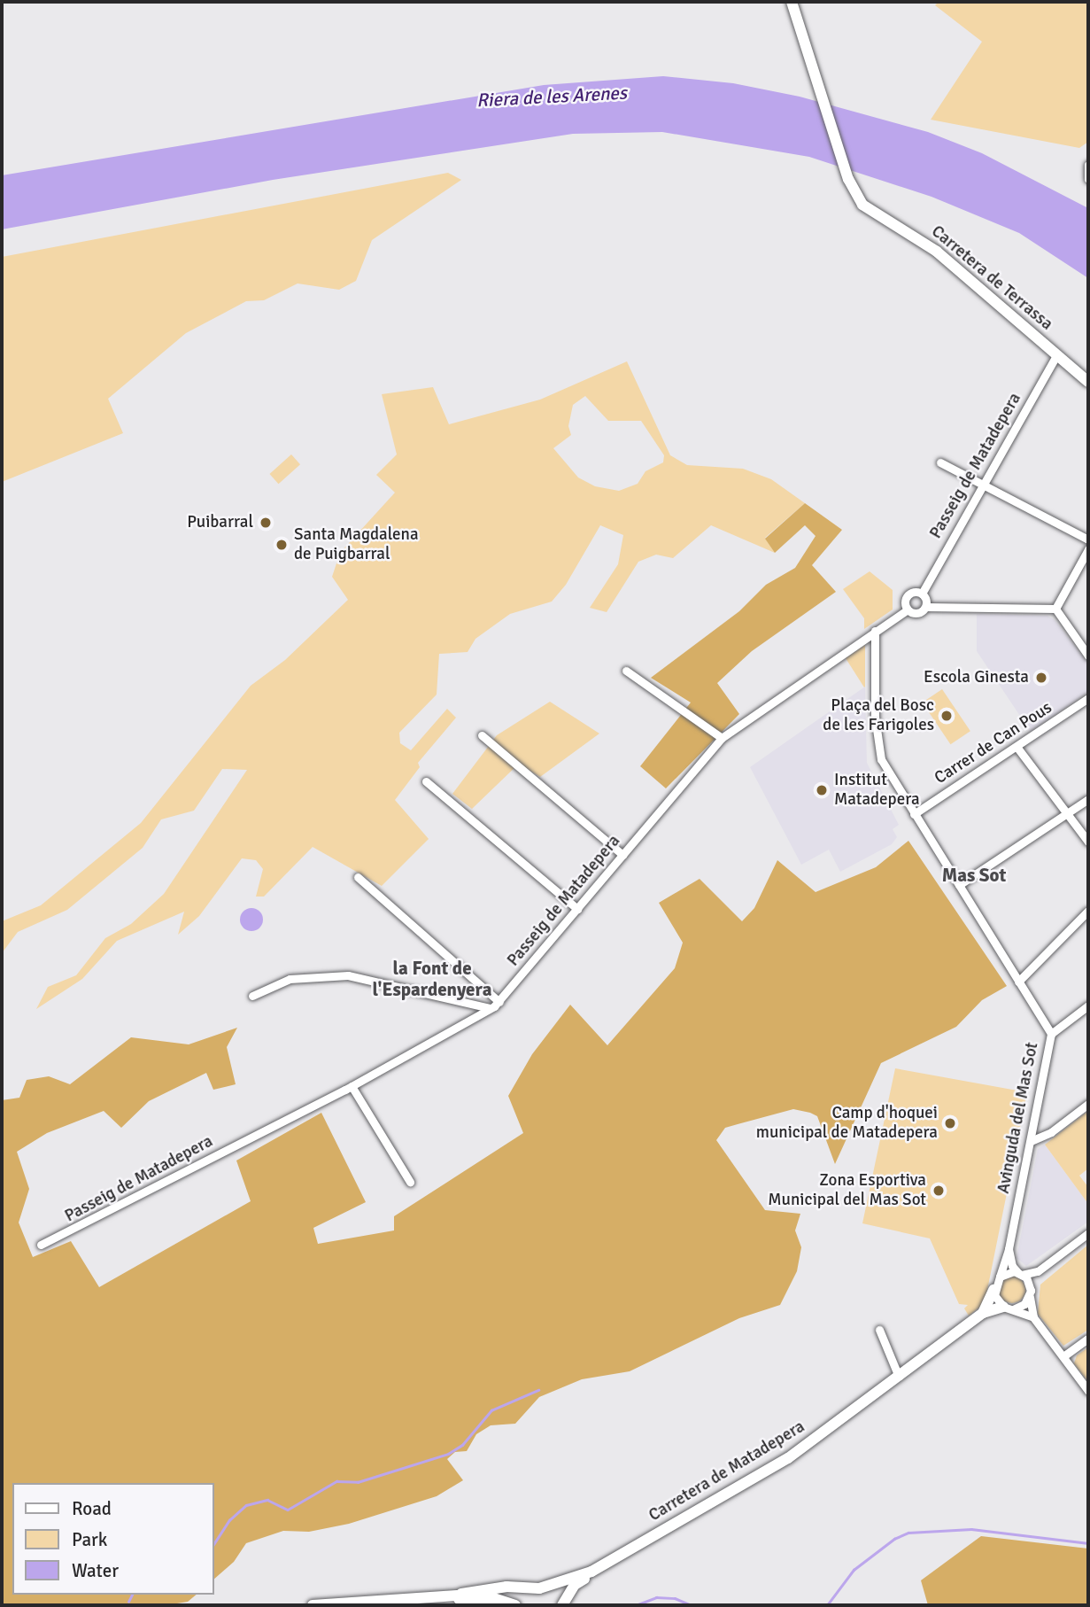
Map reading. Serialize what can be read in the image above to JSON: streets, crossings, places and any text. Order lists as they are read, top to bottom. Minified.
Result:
{"streets":{"street":["Carretera de Terrassa","Passeig de Matadepera","Carrer de Can Pous","Avinguda del Mas Sot","Carretera de Matadepera"]},"crossings":[["Carretera de Terrassa","Passeig de Matadepera"],["Passeig de Matadepera","Avinguda del Mas Sot"],["Carrer de Can Pous","Avinguda del Mas Sot"]],"districts":["Mas Sot","la Font de l'Espardenyera"],"water":["Riera de les Arenes"],"places":["Puibarral","Santa Magdalena de Puigbarral","Escola Ginesta","Plaça del Bosc de les Farigoles","Institut Matadepera","Camp d'hoquei municipal de Matadepera","Zona Esportiva Municipal del Mas Sot"],"legend":["Road","Park","Water"]}
